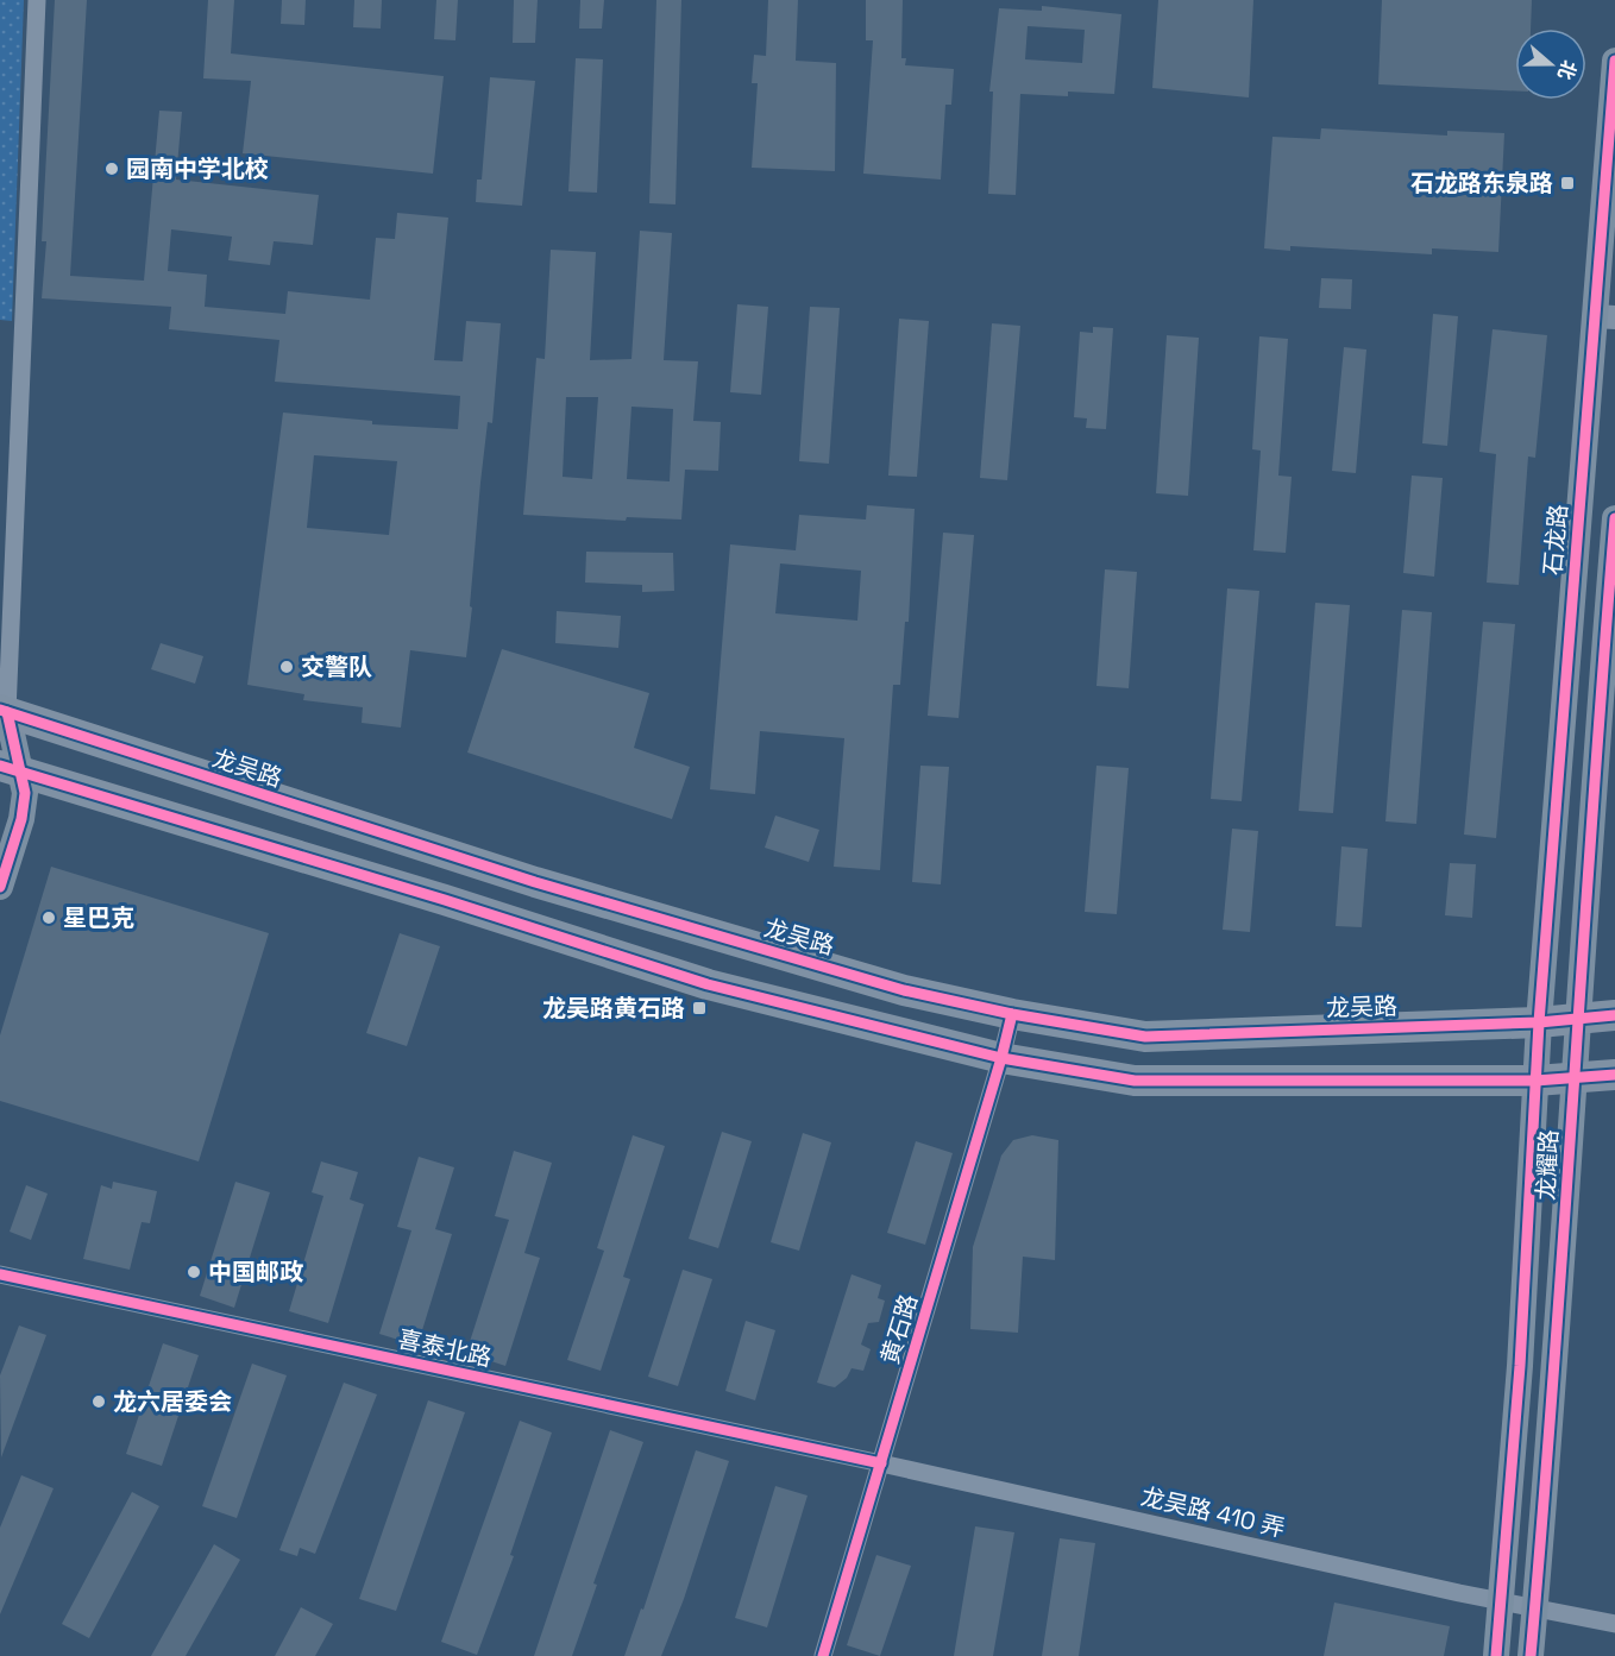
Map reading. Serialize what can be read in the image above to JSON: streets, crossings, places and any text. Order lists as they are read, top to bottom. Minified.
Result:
{"streets":{"main road":["石龙路","龙吴路","龙耀路"],"street":["黄石路","喜泰北路","龙吴路 410 弄"]},"crossings":[["石龙路","龙吴路"],["石龙路","龙耀路"],["龙吴路","龙耀路"],["龙吴路","黄石路"],["龙耀路","龙吴路 410 弄"],["黄石路","喜泰北路"],["黄石路","龙吴路 410 弄"],["喜泰北路","龙吴路 410 弄"]],"places":{"other":["园南中学北校","交警队","星巴克","中国邮政","龙六居委会"],"transit":["石龙路东泉路","龙吴路黄石路"]},"north":"right"}
